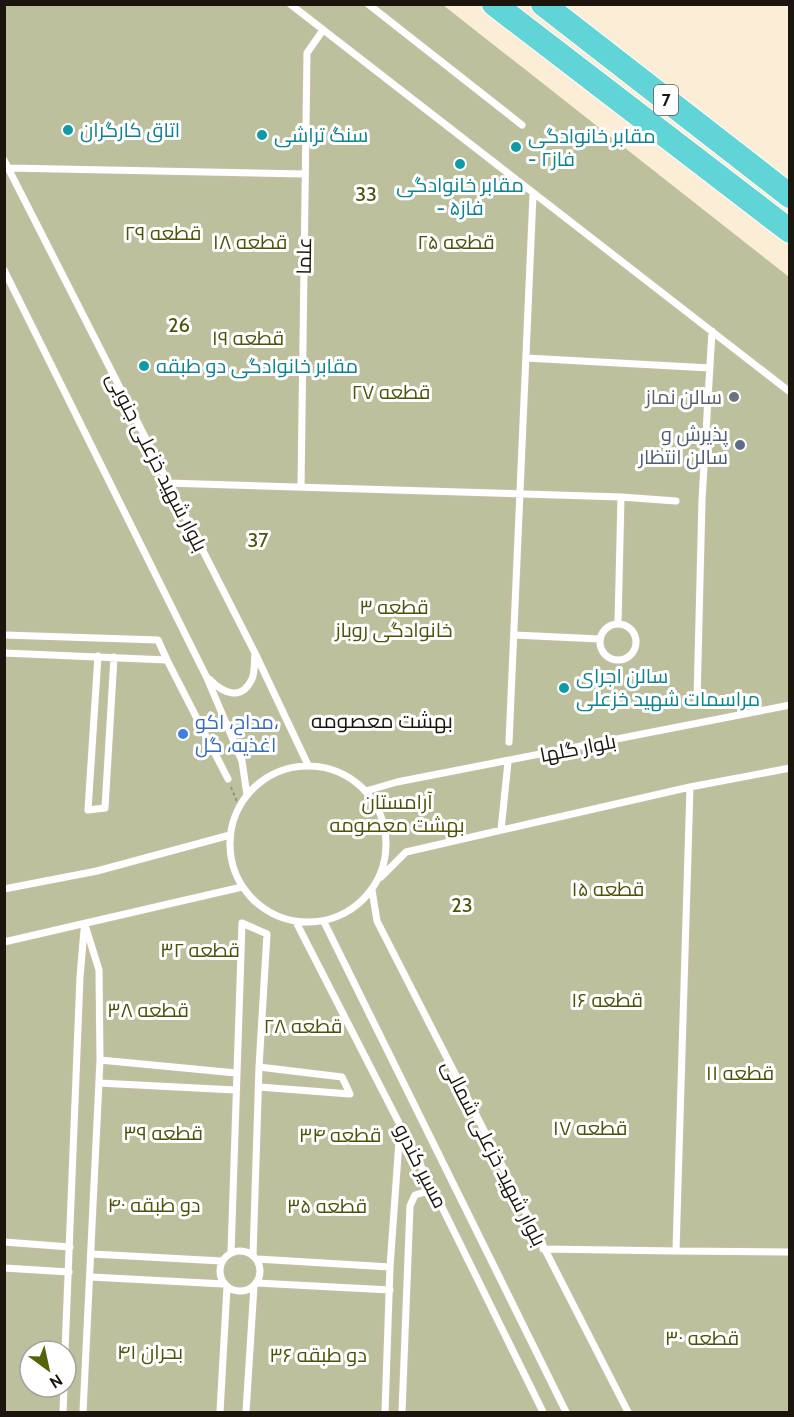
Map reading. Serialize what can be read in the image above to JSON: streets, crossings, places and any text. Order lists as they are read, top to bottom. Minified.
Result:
{"streets":{"highway":["7"],"lane":["علما","بلوار شهید خزعلی جنوبی","بلوار گلها","بلوار شهید خزعلی شمالی","مسیر کندرو"]},"crossings":[["بلوار شهید خزعلی جنوبی","بلوار گلها"],["بلوار شهید خزعلی جنوبی","بلوار شهید خزعلی شمالی"],["بلوار شهید خزعلی جنوبی","مسیر کندرو"],["بلوار گلها","بلوار شهید خزعلی شمالی"],["بلوار گلها","مسیر کندرو"],["بلوار شهید خزعلی شمالی","مسیر کندرو"]],"districts":["بهشت معصومه"],"parks":["33","قطعه ۲۹","قطعه ۱۸","قطعه ۲۵","26","قطعه ۱۹","قطعه ۲۷","37","قطعه ۳ خانوادگی روباز","آرامستان بهشت معصومه","قطعه ۱۵","23","قطعه ۳۲","قطعه ۱۶","قطعه ۳۸","قطعه ۲۸","قطعه ۱۱","قطعه ۱۷","قطعه ۳۹","قطعه ۳۴","۴۰ دو طبقه","قطعه ۳۵","قطعه ۳۰","۴۱ بحران","۳۶ دو طبقه"],"places":["اتاق کارگران","سنگ تراشی","مقابر خانوادگی - فاز۲","مقابر خانوادگی - فاز۵","مقابر خانوادگی دو طبقه","سالن نماز","پذیرش و سالن انتظار","سالن اجرای مراسمات شهید خزعلی","مداح، اکو، اغذیه، گل"],"north":"bottom right"}
